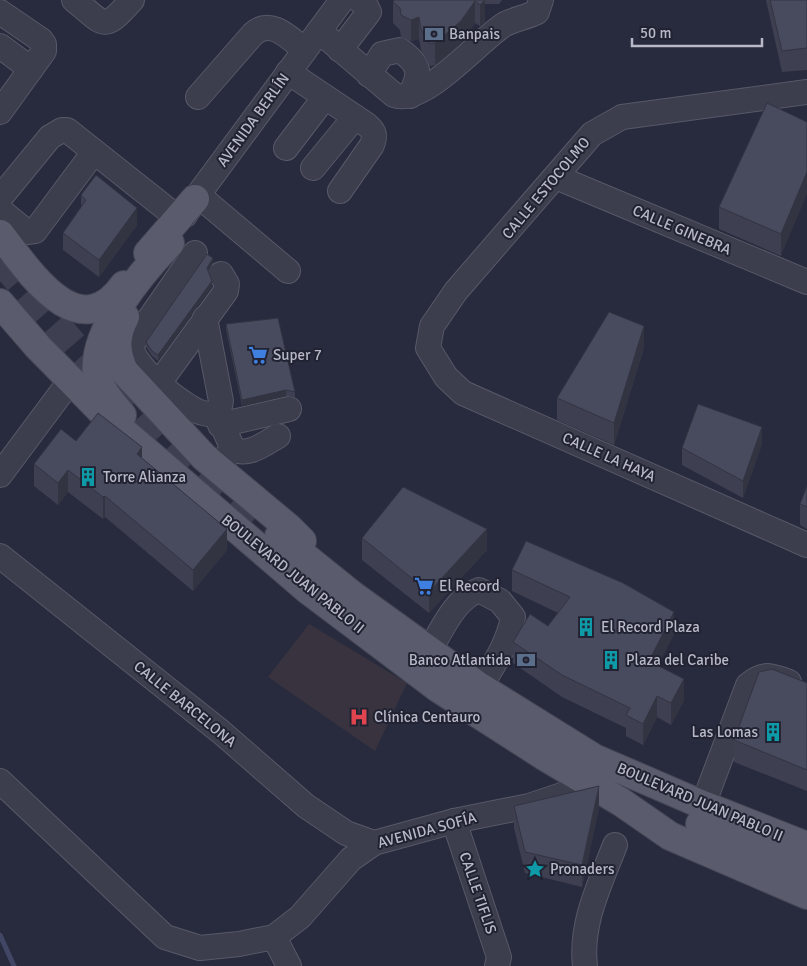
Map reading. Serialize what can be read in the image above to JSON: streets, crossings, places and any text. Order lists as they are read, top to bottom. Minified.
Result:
{"streets":{"main road":["BOULEVARD JUAN PABLO II"],"street":["AVENIDA BERLÍN","CALLE ESTOCOLMO","CALLE GINEBRA","CALLE LA HAYA","CALLE BARCELONA","AVENIDA SOFÍA","CALLE TIFLIS"]},"crossings":[["CALLE ESTOCOLMO","CALLE GINEBRA"],["CALLE ESTOCOLMO","CALLE LA HAYA"],["BOULEVARD JUAN PABLO II","AVENIDA SOFÍA"],["CALLE BARCELONA","AVENIDA SOFÍA"],["AVENIDA SOFÍA","CALLE TIFLIS"]],"places":{"bank":["Banpais","Banco Atlantida"],"supermarket":["Super 7","El Record"],"building":["Torre Alianza","El Record Plaza","Plaza del Caribe","Las Lomas"],"hospital":["Clínica Centauro"],"place":["Pronaders"]},"scale_bar":"50 m"}
